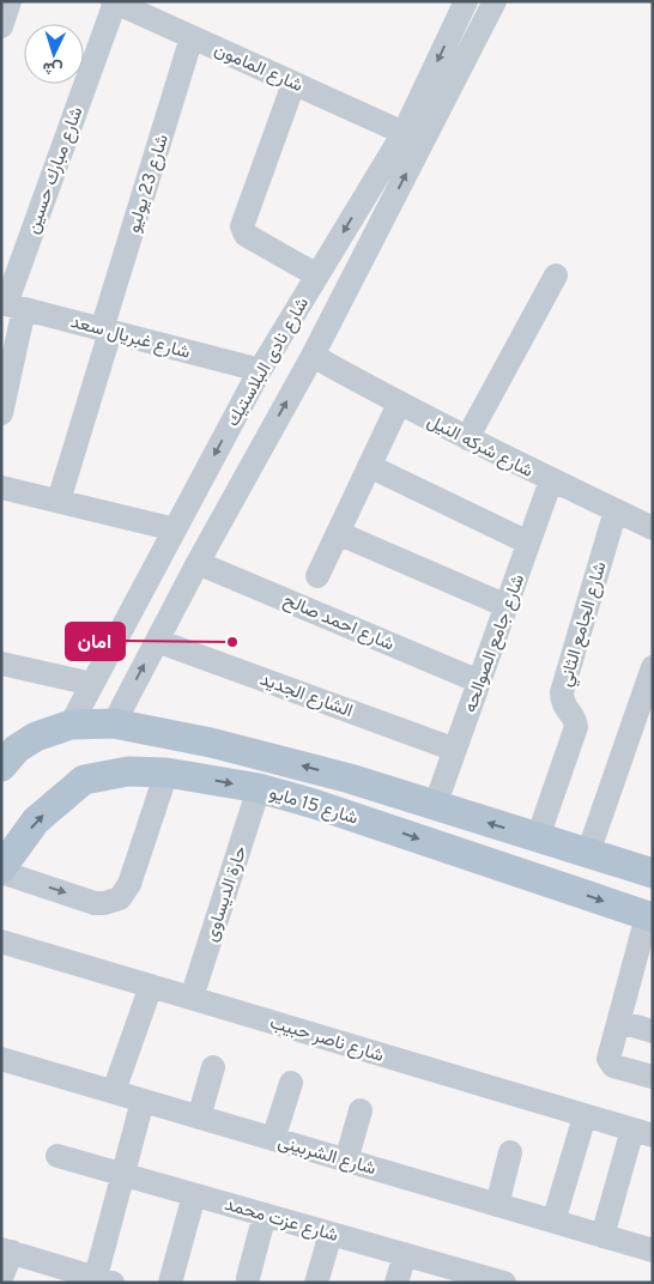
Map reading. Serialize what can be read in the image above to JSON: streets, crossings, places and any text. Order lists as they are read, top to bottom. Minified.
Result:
{"streets":{"main road":["شارع 15 مايو"],"street":["شارع المامون","شارع مبارك حسين","شارع 23 يوليو","شارع غبريال سعد","شارع نادى البلاستيك","شارع شركه النيل","شارع احمد صالح","شارع الجامع الثاني","شارع جامع الصوالحه","الشارع الجديد","حارة الديساوى","شارع ناصر حبيب","شارع الشربينى","شارع عزت محمد"]},"crossings":[["شارع المامون","شارع مبارك حسين"],["شارع المامون","شارع 23 يوليو"],["شارع المامون","شارع نادى البلاستيك"],["شارع مبارك حسين","شارع غبريال سعد"],["شارع 23 يوليو","شارع غبريال سعد"],["شارع غبريال سعد","شارع نادى البلاستيك"],["شارع نادى البلاستيك","شارع شركه النيل"],["شارع نادى البلاستيك","شارع احمد صالح"],["شارع نادى البلاستيك","الشارع الجديد"],["شارع نادى البلاستيك","شارع 15 مايو"],["شارع شركه النيل","شارع الجامع الثاني"],["شارع شركه النيل","شارع جامع الصوالحه"],["شارع احمد صالح","شارع جامع الصوالحه"],["شارع الجامع الثاني","شارع 15 مايو"],["شارع جامع الصوالحه","الشارع الجديد"],["شارع جامع الصوالحه","شارع 15 مايو"],["شارع 15 مايو","حارة الديساوى"],["حارة الديساوى","شارع ناصر حبيب"]],"places":["امان"],"north":"bottom"}
